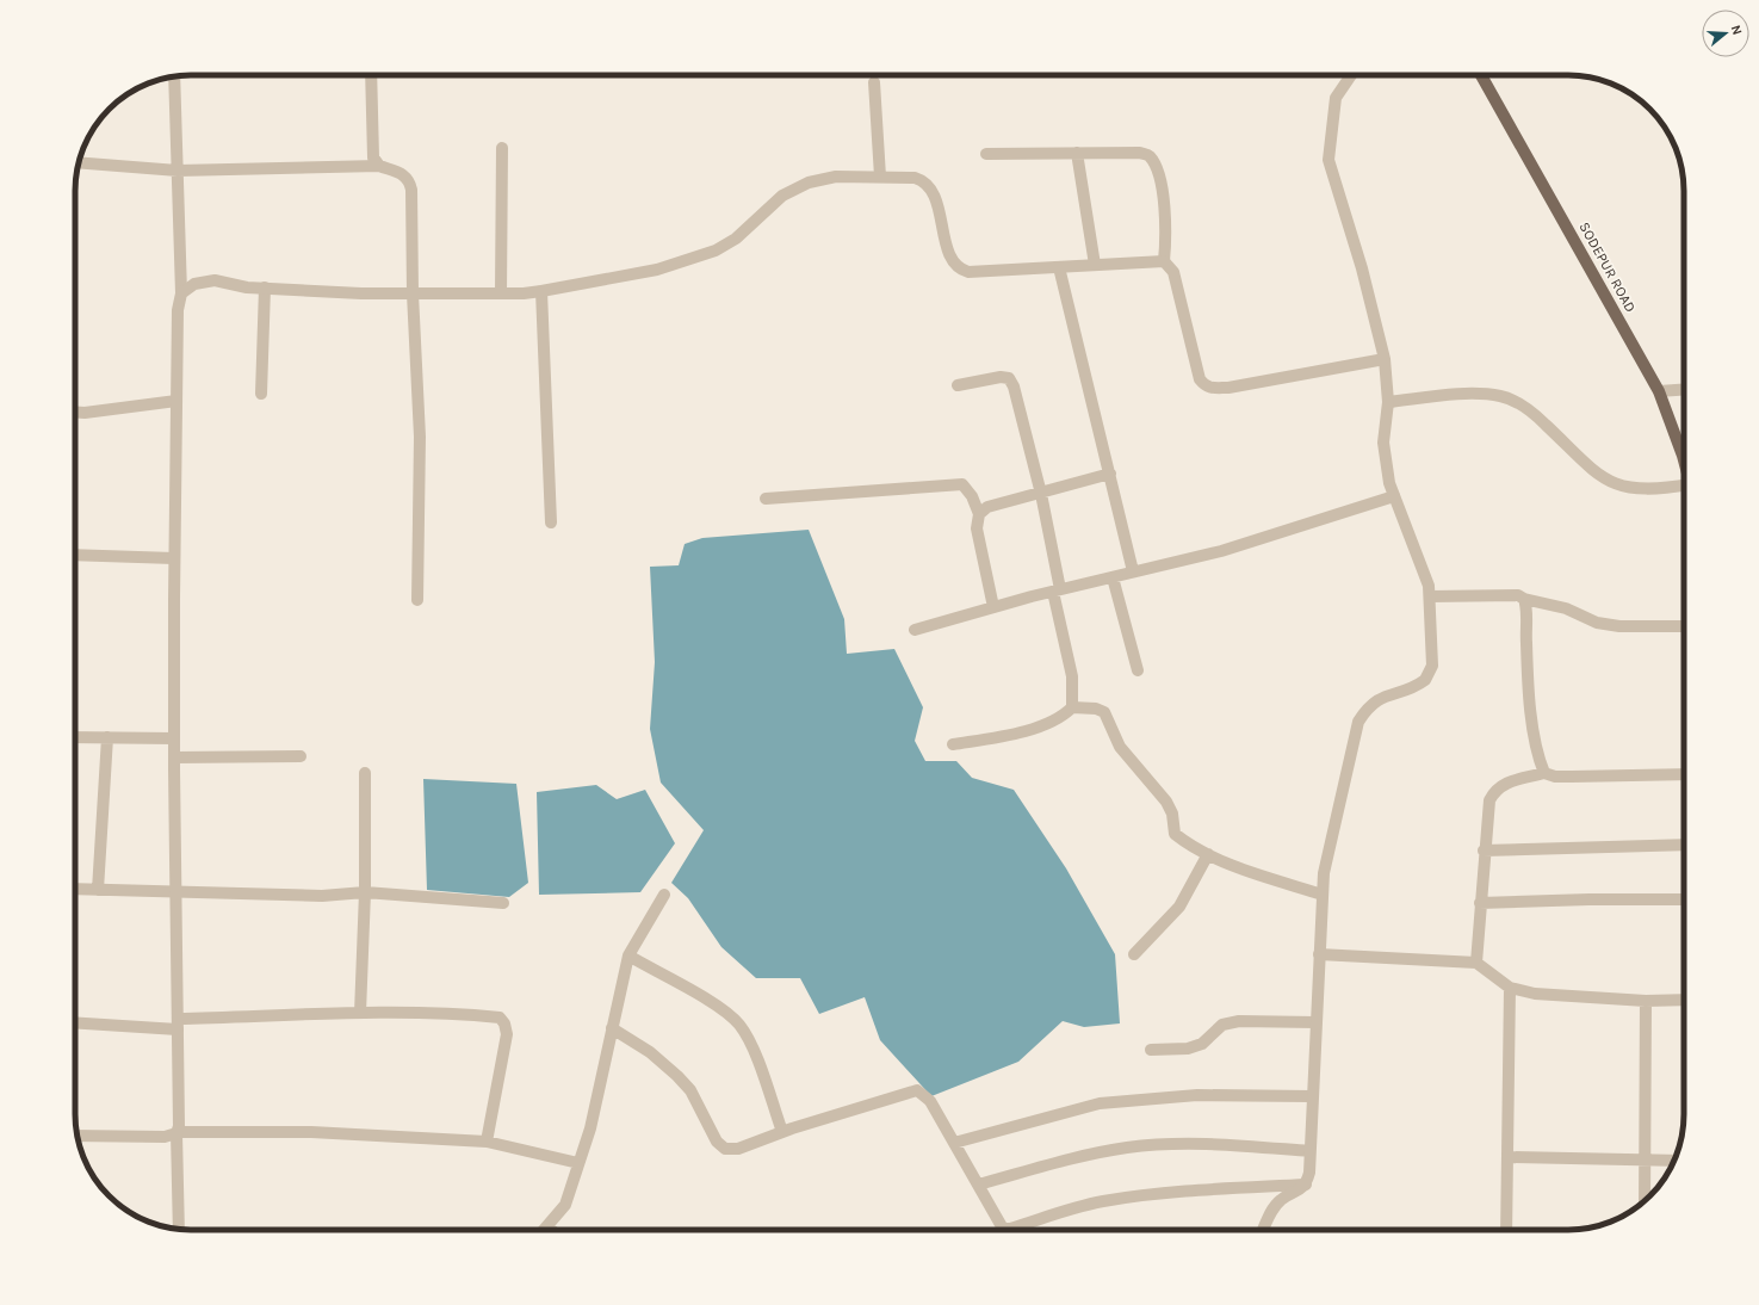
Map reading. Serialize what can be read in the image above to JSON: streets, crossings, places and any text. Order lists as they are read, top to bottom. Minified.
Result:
{"streets":{"main road":["SODEPUR ROAD"]},"north":"right"}
